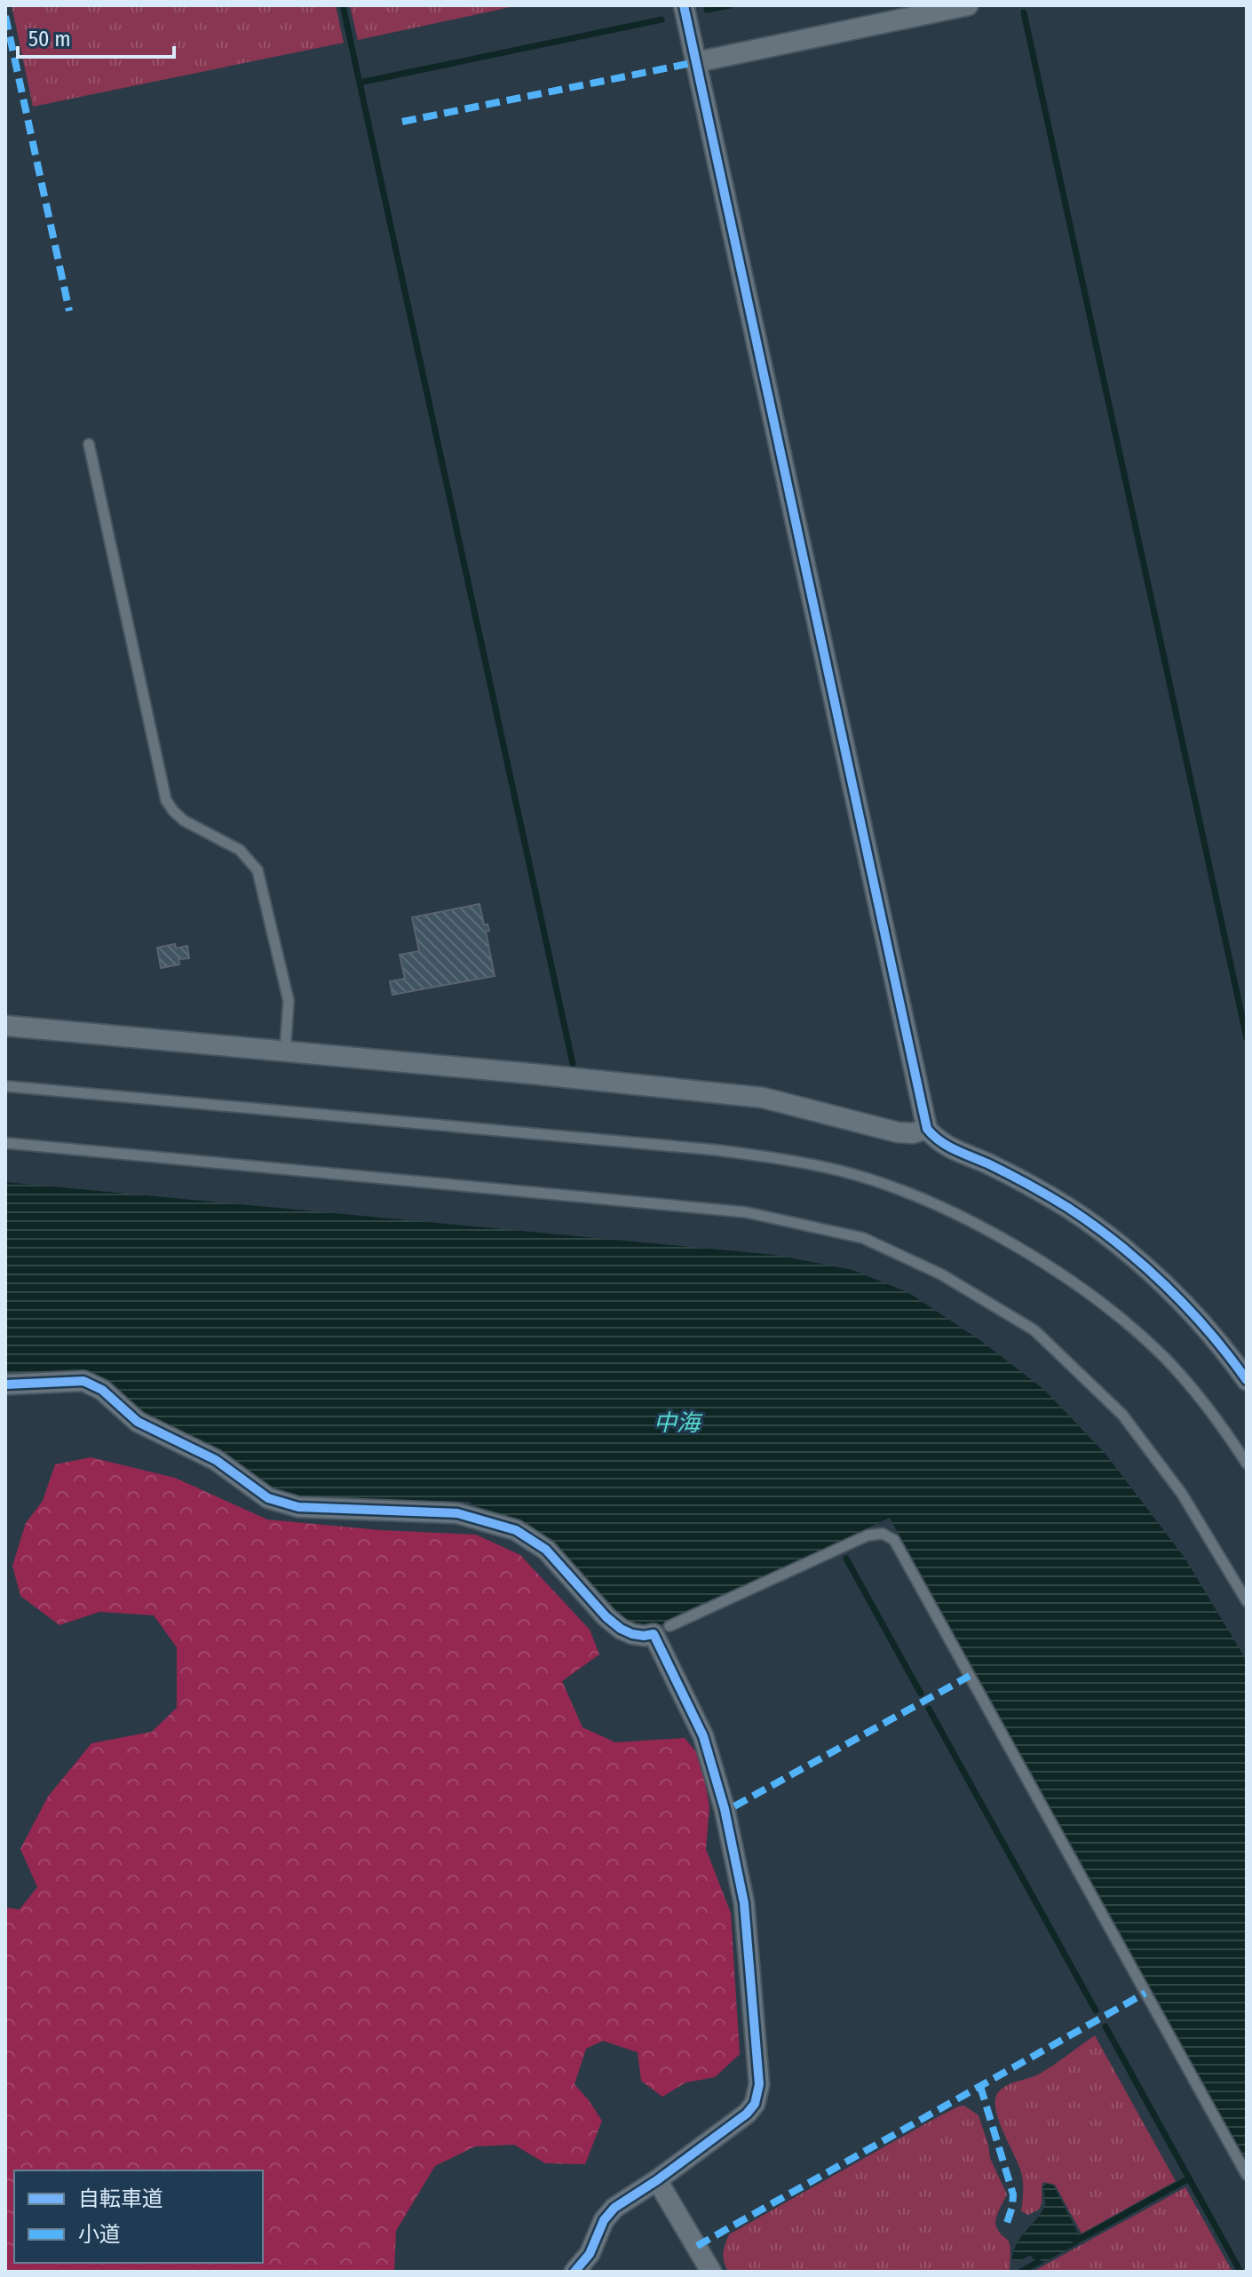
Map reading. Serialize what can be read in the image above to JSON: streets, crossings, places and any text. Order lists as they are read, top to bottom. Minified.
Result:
{"water":["中海"],"legend":["自転車道","小道"],"scale_bar":"50 m"}
